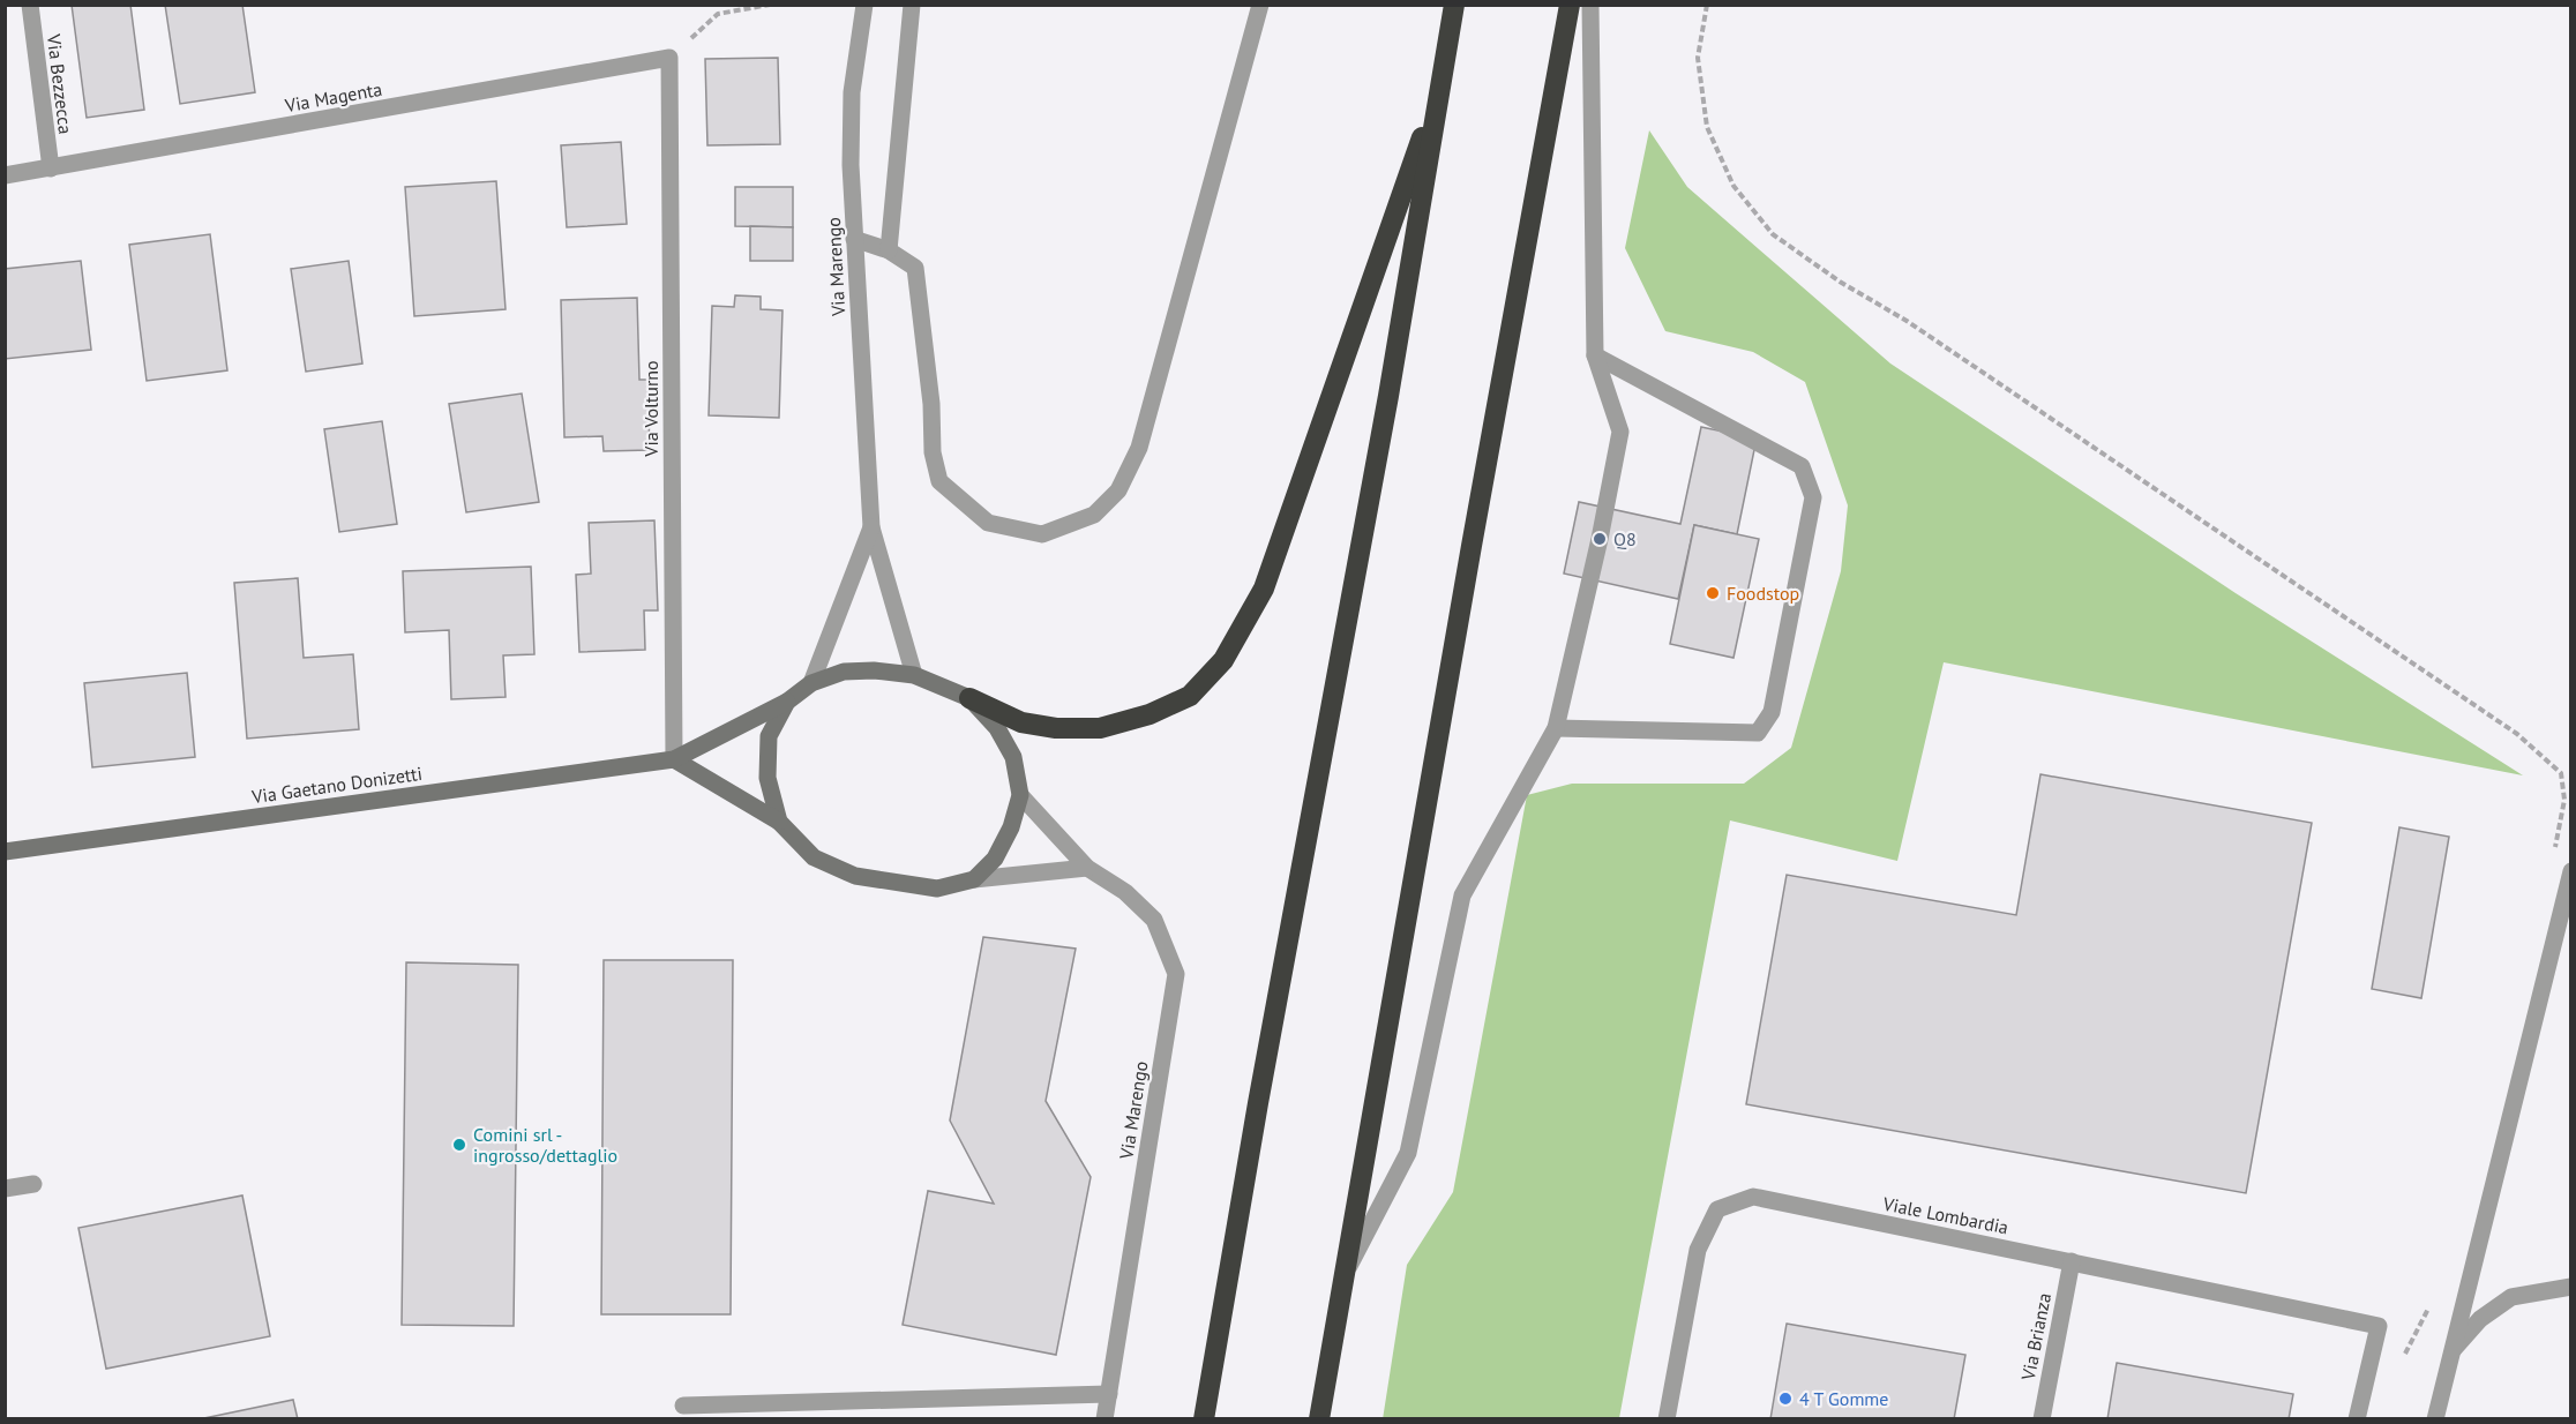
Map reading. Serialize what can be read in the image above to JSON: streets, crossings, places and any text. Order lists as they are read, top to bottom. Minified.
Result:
{"streets":{"street":["Via Bezzecca","Via Magenta","Via Marengo","Via Volturno","Via Gaetano Donizetti","Viale Lombardia","Via Brianza"]},"crossings":[["Via Bezzecca","Via Magenta"],["Via Magenta","Via Volturno"],["Via Marengo","Via Gaetano Donizetti"],["Via Volturno","Via Gaetano Donizetti"],["Viale Lombardia","Via Brianza"]],"places":["Q8","Foodstop","Comini srl - ingrosso/dettaglio","4 T Gomme"]}
